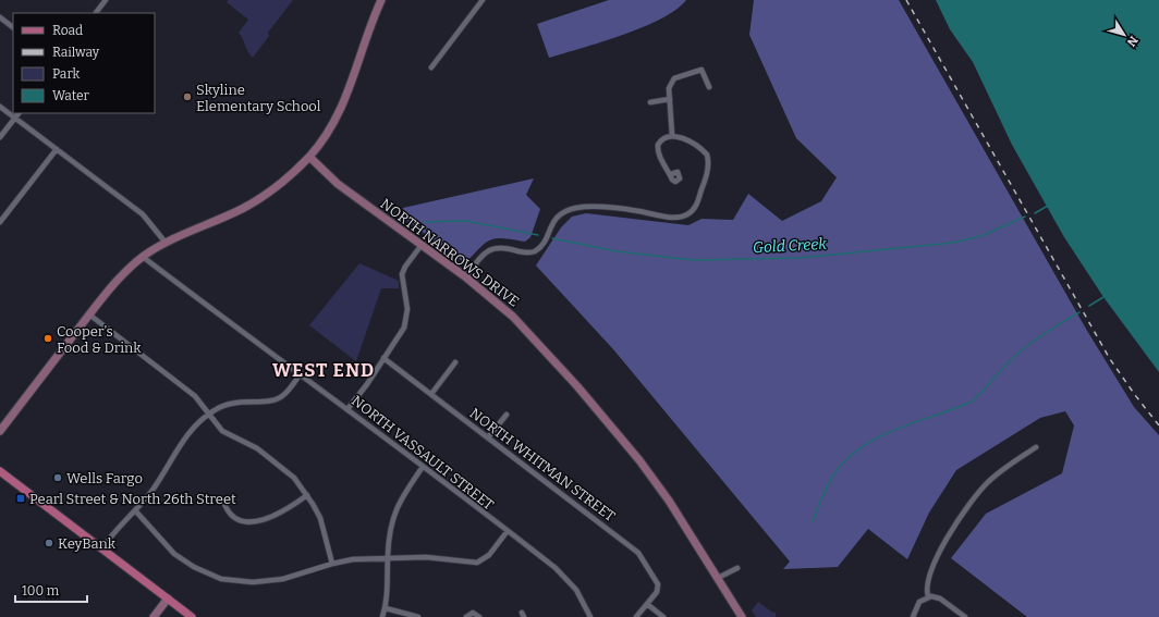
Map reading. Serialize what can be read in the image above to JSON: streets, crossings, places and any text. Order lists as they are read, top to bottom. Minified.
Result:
{"streets":{"street":["NORTH NARROWS DRIVE","NORTH VASSAULT STREET","NORTH WHITMAN STREET"]},"districts":["WEST END"],"water":["Gold Creek"],"places":{"other":["Skyline Elementary School","Cooper’s Food & Drink","Wells Fargo","KeyBank"],"transit":["Pearl Street & North 26th Street"]},"legend":["Road","Railway","Park","Water"],"scale_bar":"100 m","north":"bottom right"}
